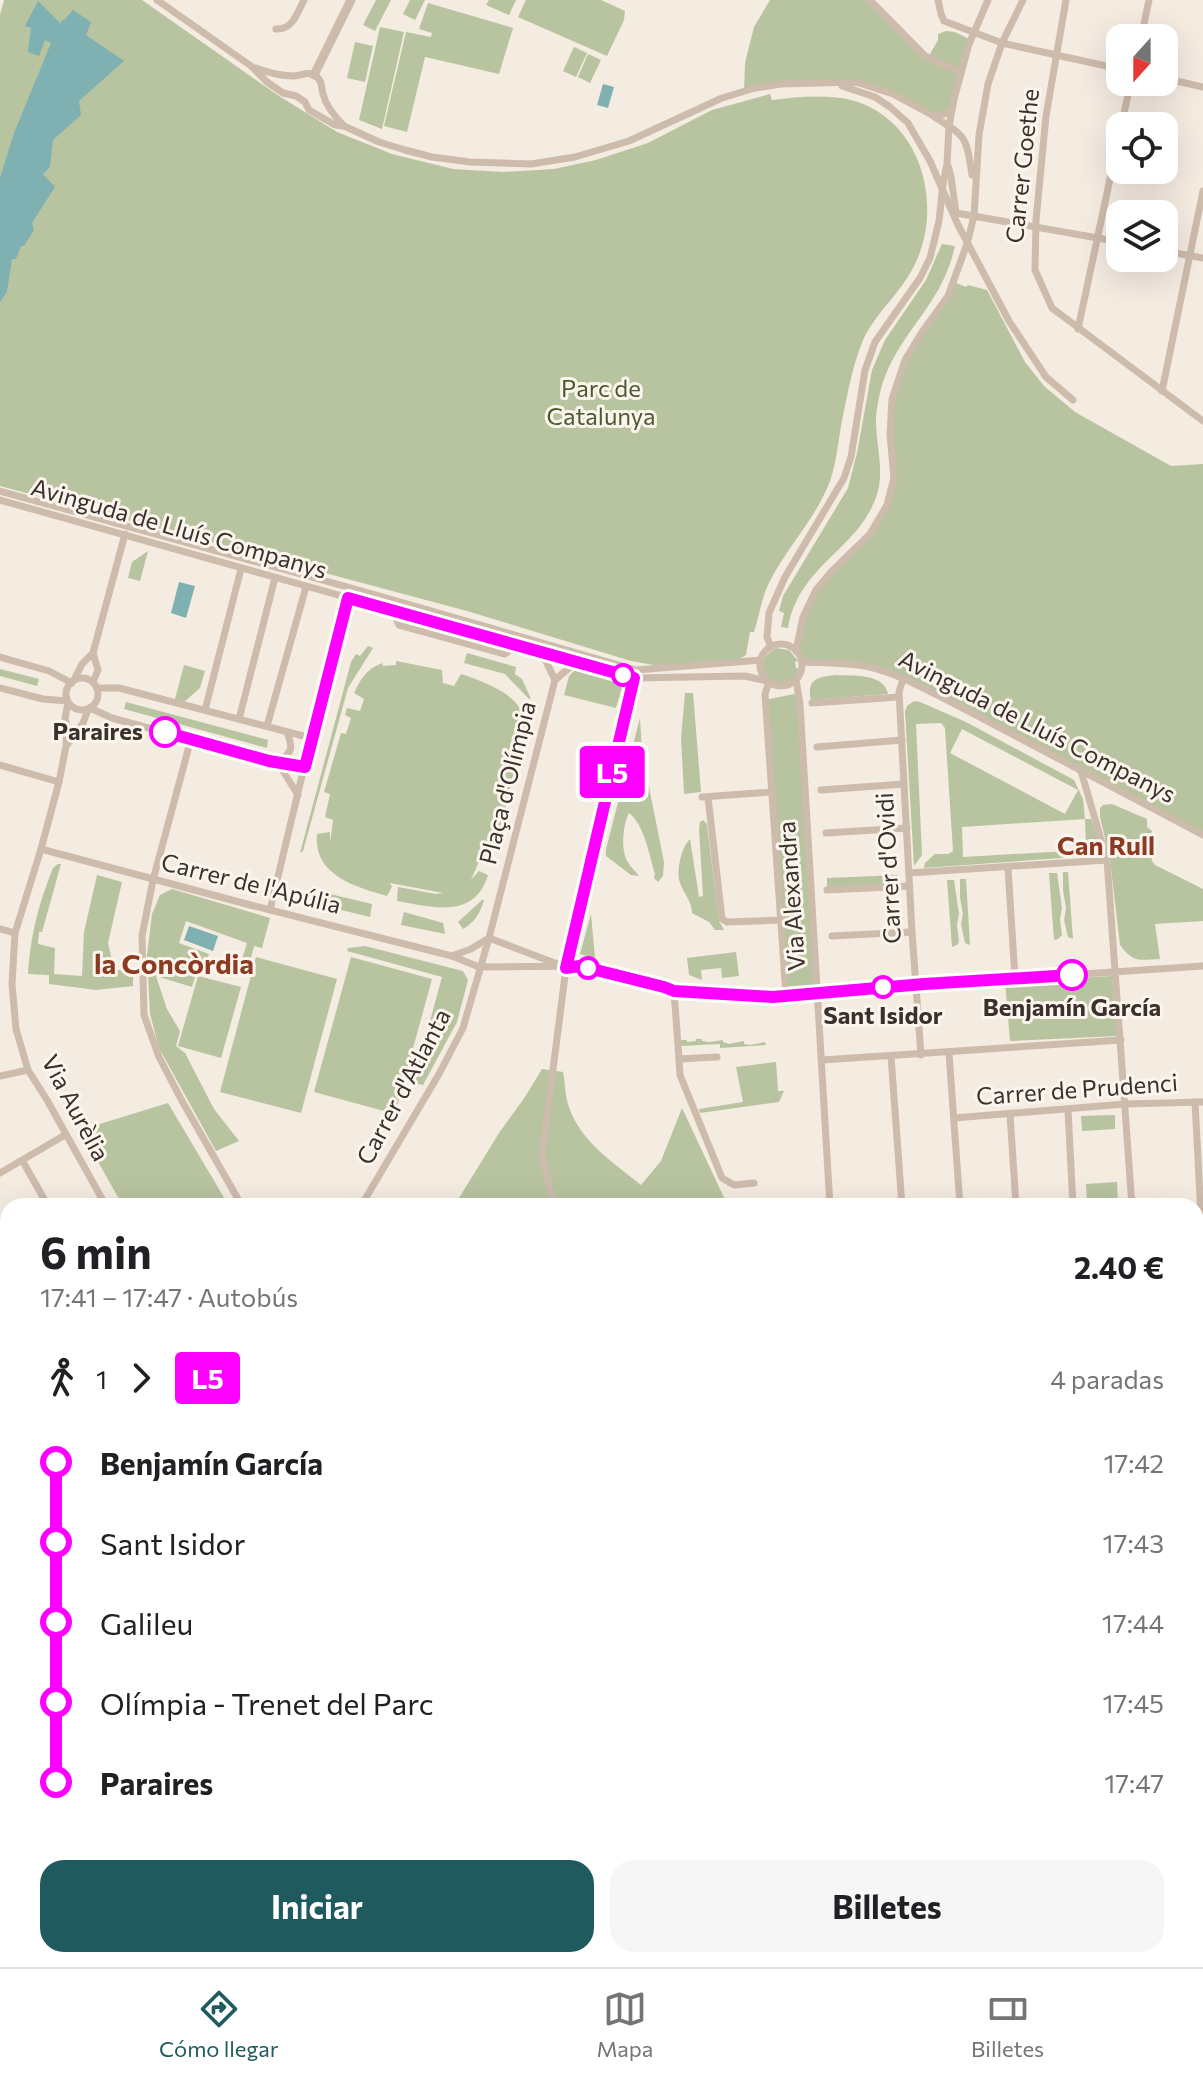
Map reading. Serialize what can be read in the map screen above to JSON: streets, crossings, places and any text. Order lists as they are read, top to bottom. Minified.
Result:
{"streets":{"street":["Carrer Goethe","Avinguda de Lluís Companys","Plaça d'Olímpia","Carrer d'Ovidi","Carrer de l'Apúlia","Via Alexandra","Carrer d'Atlanta","Carrer de Prudenci","Via Aurèlia"]},"crossings":[["Avinguda de Lluís Companys","Plaça d'Olímpia"],["Avinguda de Lluís Companys","Carrer d'Ovidi"],["Avinguda de Lluís Companys","Via Alexandra"],["Plaça d'Olímpia","Carrer d'Atlanta"],["Carrer de l'Apúlia","Carrer d'Atlanta"],["Carrer de l'Apúlia","Via Aurèlia"]],"districts":["Can Rull","la Concòrdia"],"parks":["Parc de Catalunya"],"places":["Paraires","Benjamín García","Sant Isidor"],"lines":["bus line L5"],"north":"bottom","page":{"on_map":"L5","heading":["6 min","17:41 – 17:47 · Autobús","2.40 €"],"legs":["1","L5","4 paradas"],"list":[{"name":"Benjamín García","value":"17:42"},{"name":"Sant Isidor","value":"17:43"},{"name":"Galileu","value":"17:44"},{"name":"Olímpia - Trenet del Parc","value":"17:45"},{"name":"Paraires","value":"17:47"}],"buttons":["Iniciar","Billetes"],"tabs":["Cómo llegar","Mapa","Billetes"]}}
